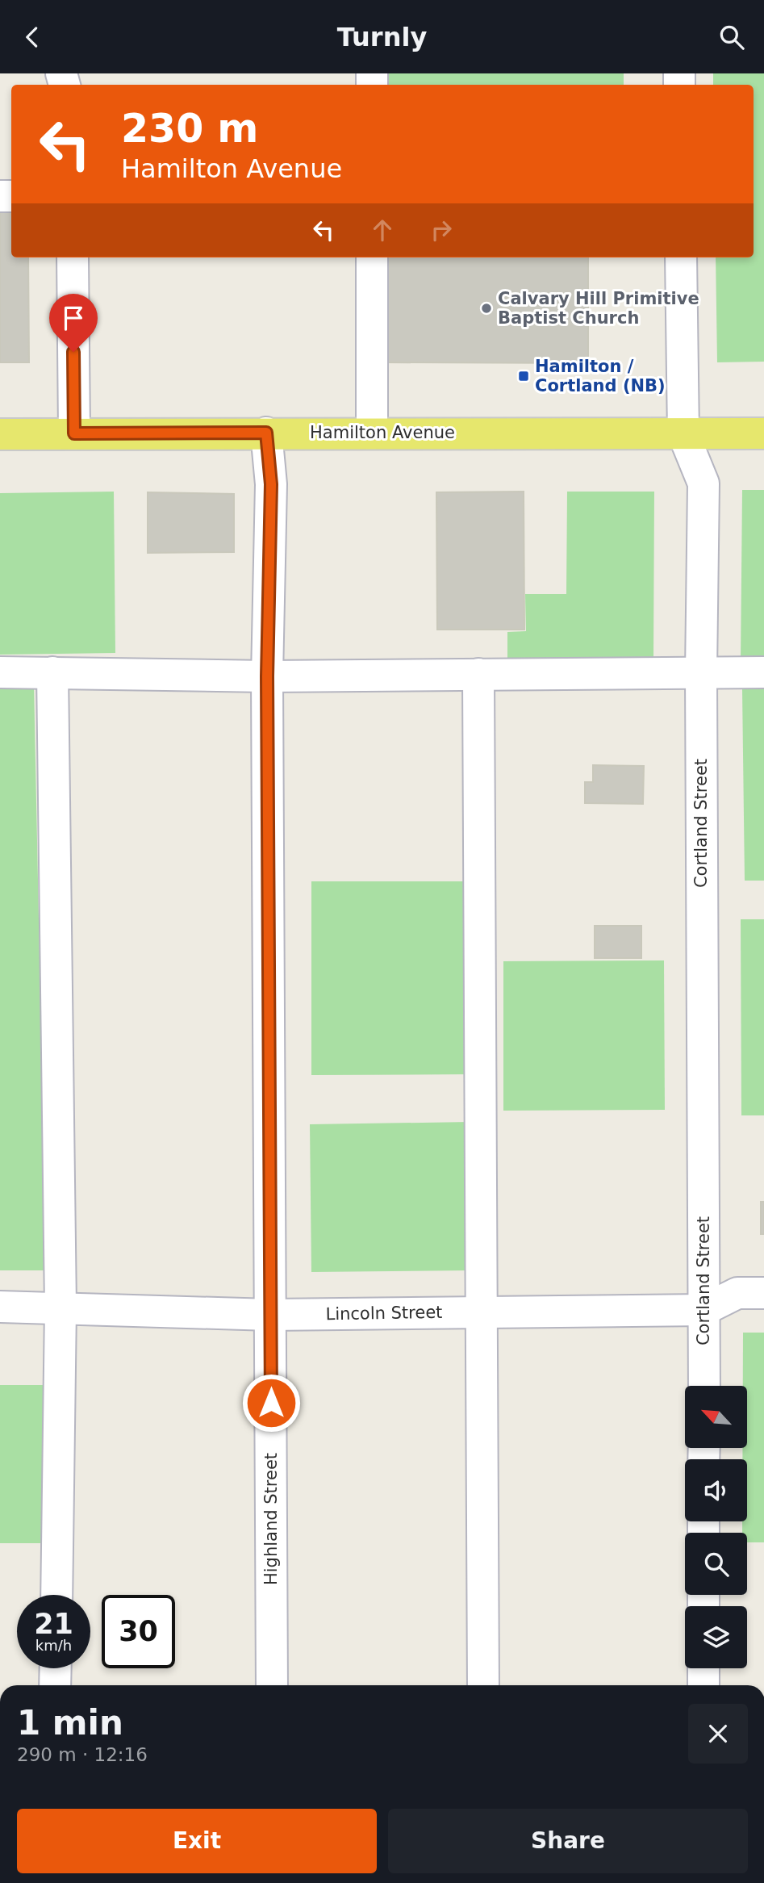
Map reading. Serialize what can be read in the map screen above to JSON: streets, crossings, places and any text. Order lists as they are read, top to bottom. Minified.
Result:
{"streets":{"main road":["Hamilton Avenue"],"street":["Cortland Street","Lincoln Street","Highland Street"]},"crossings":[["Hamilton Avenue","Cortland Street"],["Hamilton Avenue","Highland Street"],["Cortland Street","Lincoln Street"],["Lincoln Street","Highland Street"]],"places":{"other":["Calvary Hill Primitive Baptist Church"],"transit":["Hamilton / Cortland (NB)"]},"north":"top left","page":{"header":"Turnly","turn":["230 m","Hamilton Avenue"],"speed":"21 km/h","limit":"30","heading":["1 min","290 m · 12:16"],"buttons":["Exit","Share"]}}
